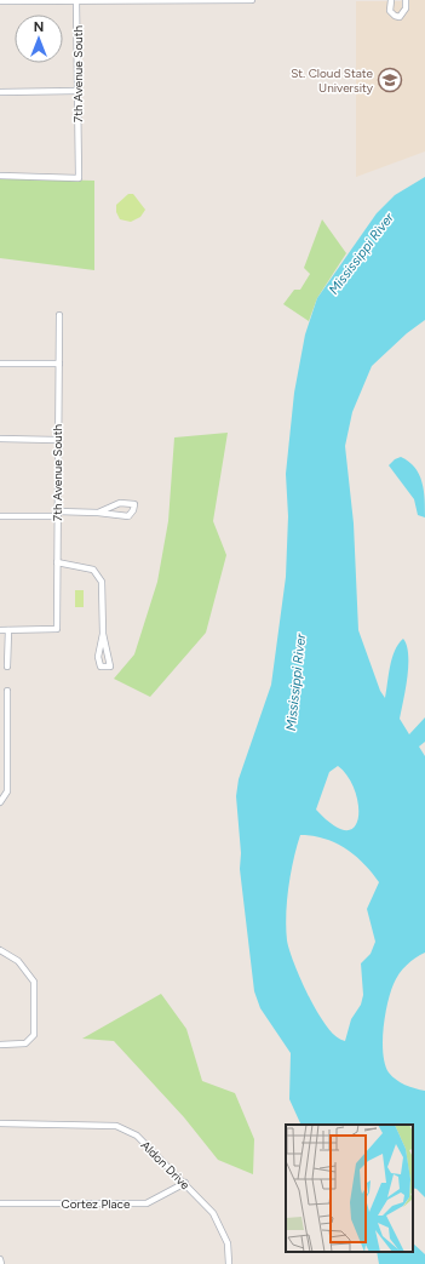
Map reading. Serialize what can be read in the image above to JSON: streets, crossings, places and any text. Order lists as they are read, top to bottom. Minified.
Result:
{"streets":{"street":["7th Avenue South","Aldon Drive","Cortez Place"]},"crossings":[["Aldon Drive","Cortez Place"]],"water":["Mississippi River"],"places":{"school or university":["St. Cloud State University"]},"north":"top"}
